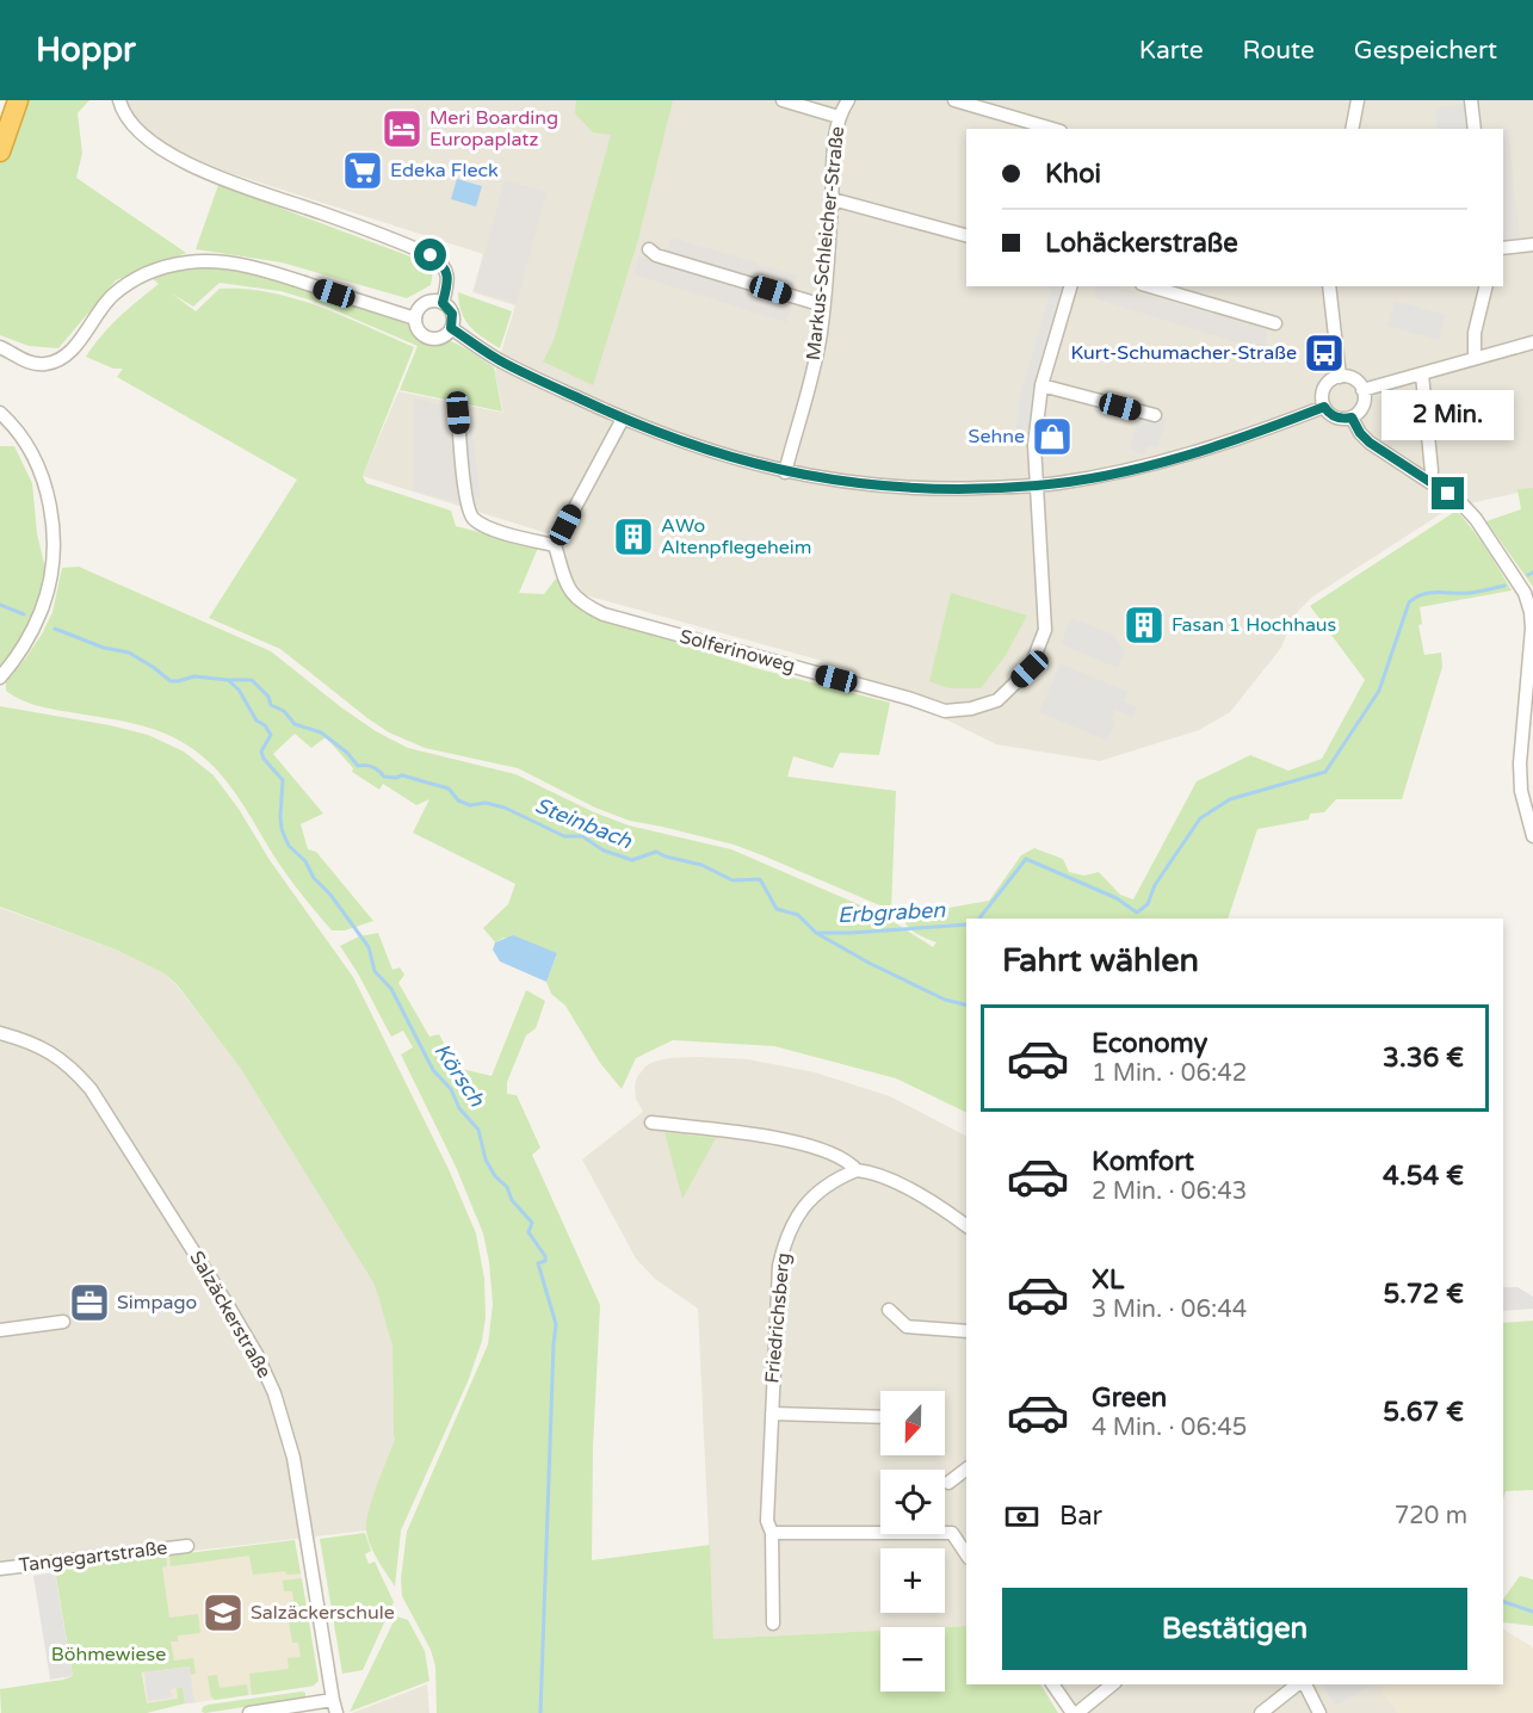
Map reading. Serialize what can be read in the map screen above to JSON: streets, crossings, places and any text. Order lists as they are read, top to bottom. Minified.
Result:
{"streets":{"street":["Markus-Schleicher-Straße","Solferinoweg","Salzäckerstraße","Friedrichsberg","Tangegartstraße"]},"water":["Steinbach","Erbgraben","Körsch"],"parks":["Böhmewiese"],"places":{"hotel":["Meri Boarding Europaplatz"],"supermarket":["Edeka Fleck"],"bus stop":["Kurt-Schumacher-Straße"],"shop":["Sehne"],"building":["AWo Altenpflegeheim","Fasan 1 Hochhaus"],"office":["Simpago"],"school or university":["Salzäckerschule"]},"north":"bottom","page":{"header":"Hoppr","nav":["Karte","Route","Gespeichert"],"banner":["Khoi","Lohäckerstraße"],"bubble":"2 Min.","heading":"Fahrt wählen","list":[{"name":"Economy","note":"1 Min. · 06:42","value":"3.36 €"},{"name":"Komfort","note":"2 Min. · 06:43","value":"4.54 €"},{"name":"XL","note":"3 Min. · 06:44","value":"5.72 €"},{"name":"Green","note":"4 Min. · 06:45","value":"5.67 €"}],"map_buttons":["+","−"],"pay":["Bar","720 m"],"buttons":"Bestätigen"}}
